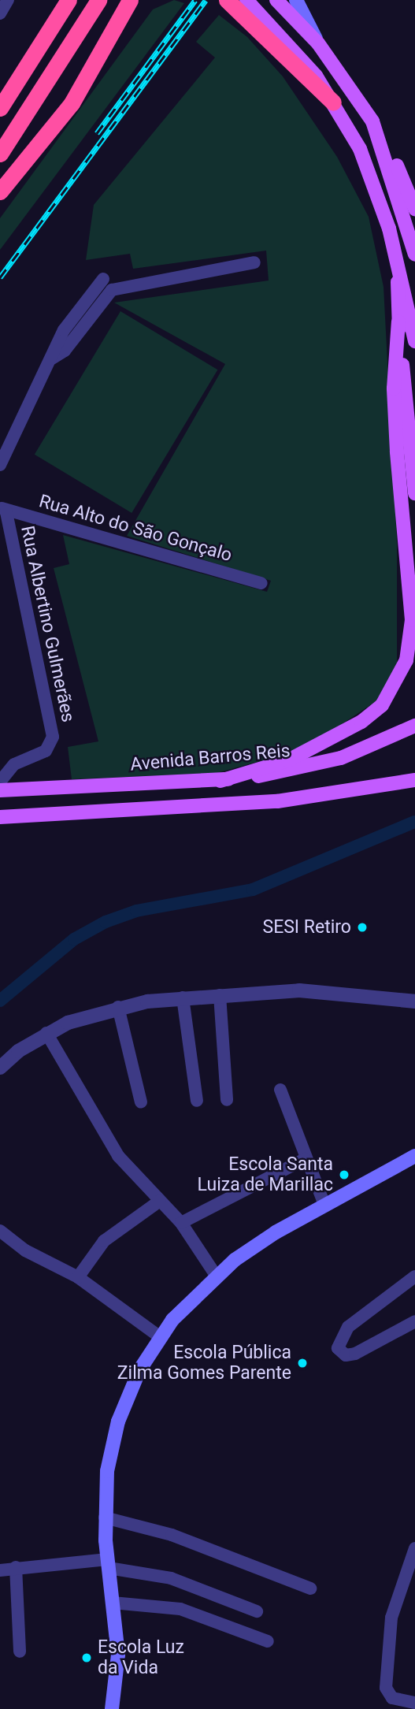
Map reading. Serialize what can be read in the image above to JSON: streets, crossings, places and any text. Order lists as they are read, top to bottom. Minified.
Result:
{"streets":{"main road":["Avenida Barros Reis"],"street":["Rua Alto do São Gonçalo","Rua Albertino Gulmerães"]},"crossings":[["Rua Alto do São Gonçalo","Rua Albertino Gulmerães"]],"places":["SESI Retiro","Escola Santa Luiza de Marillac","Escola Pública Zilma Gomes Parente","Escola Luz da Vida"]}
